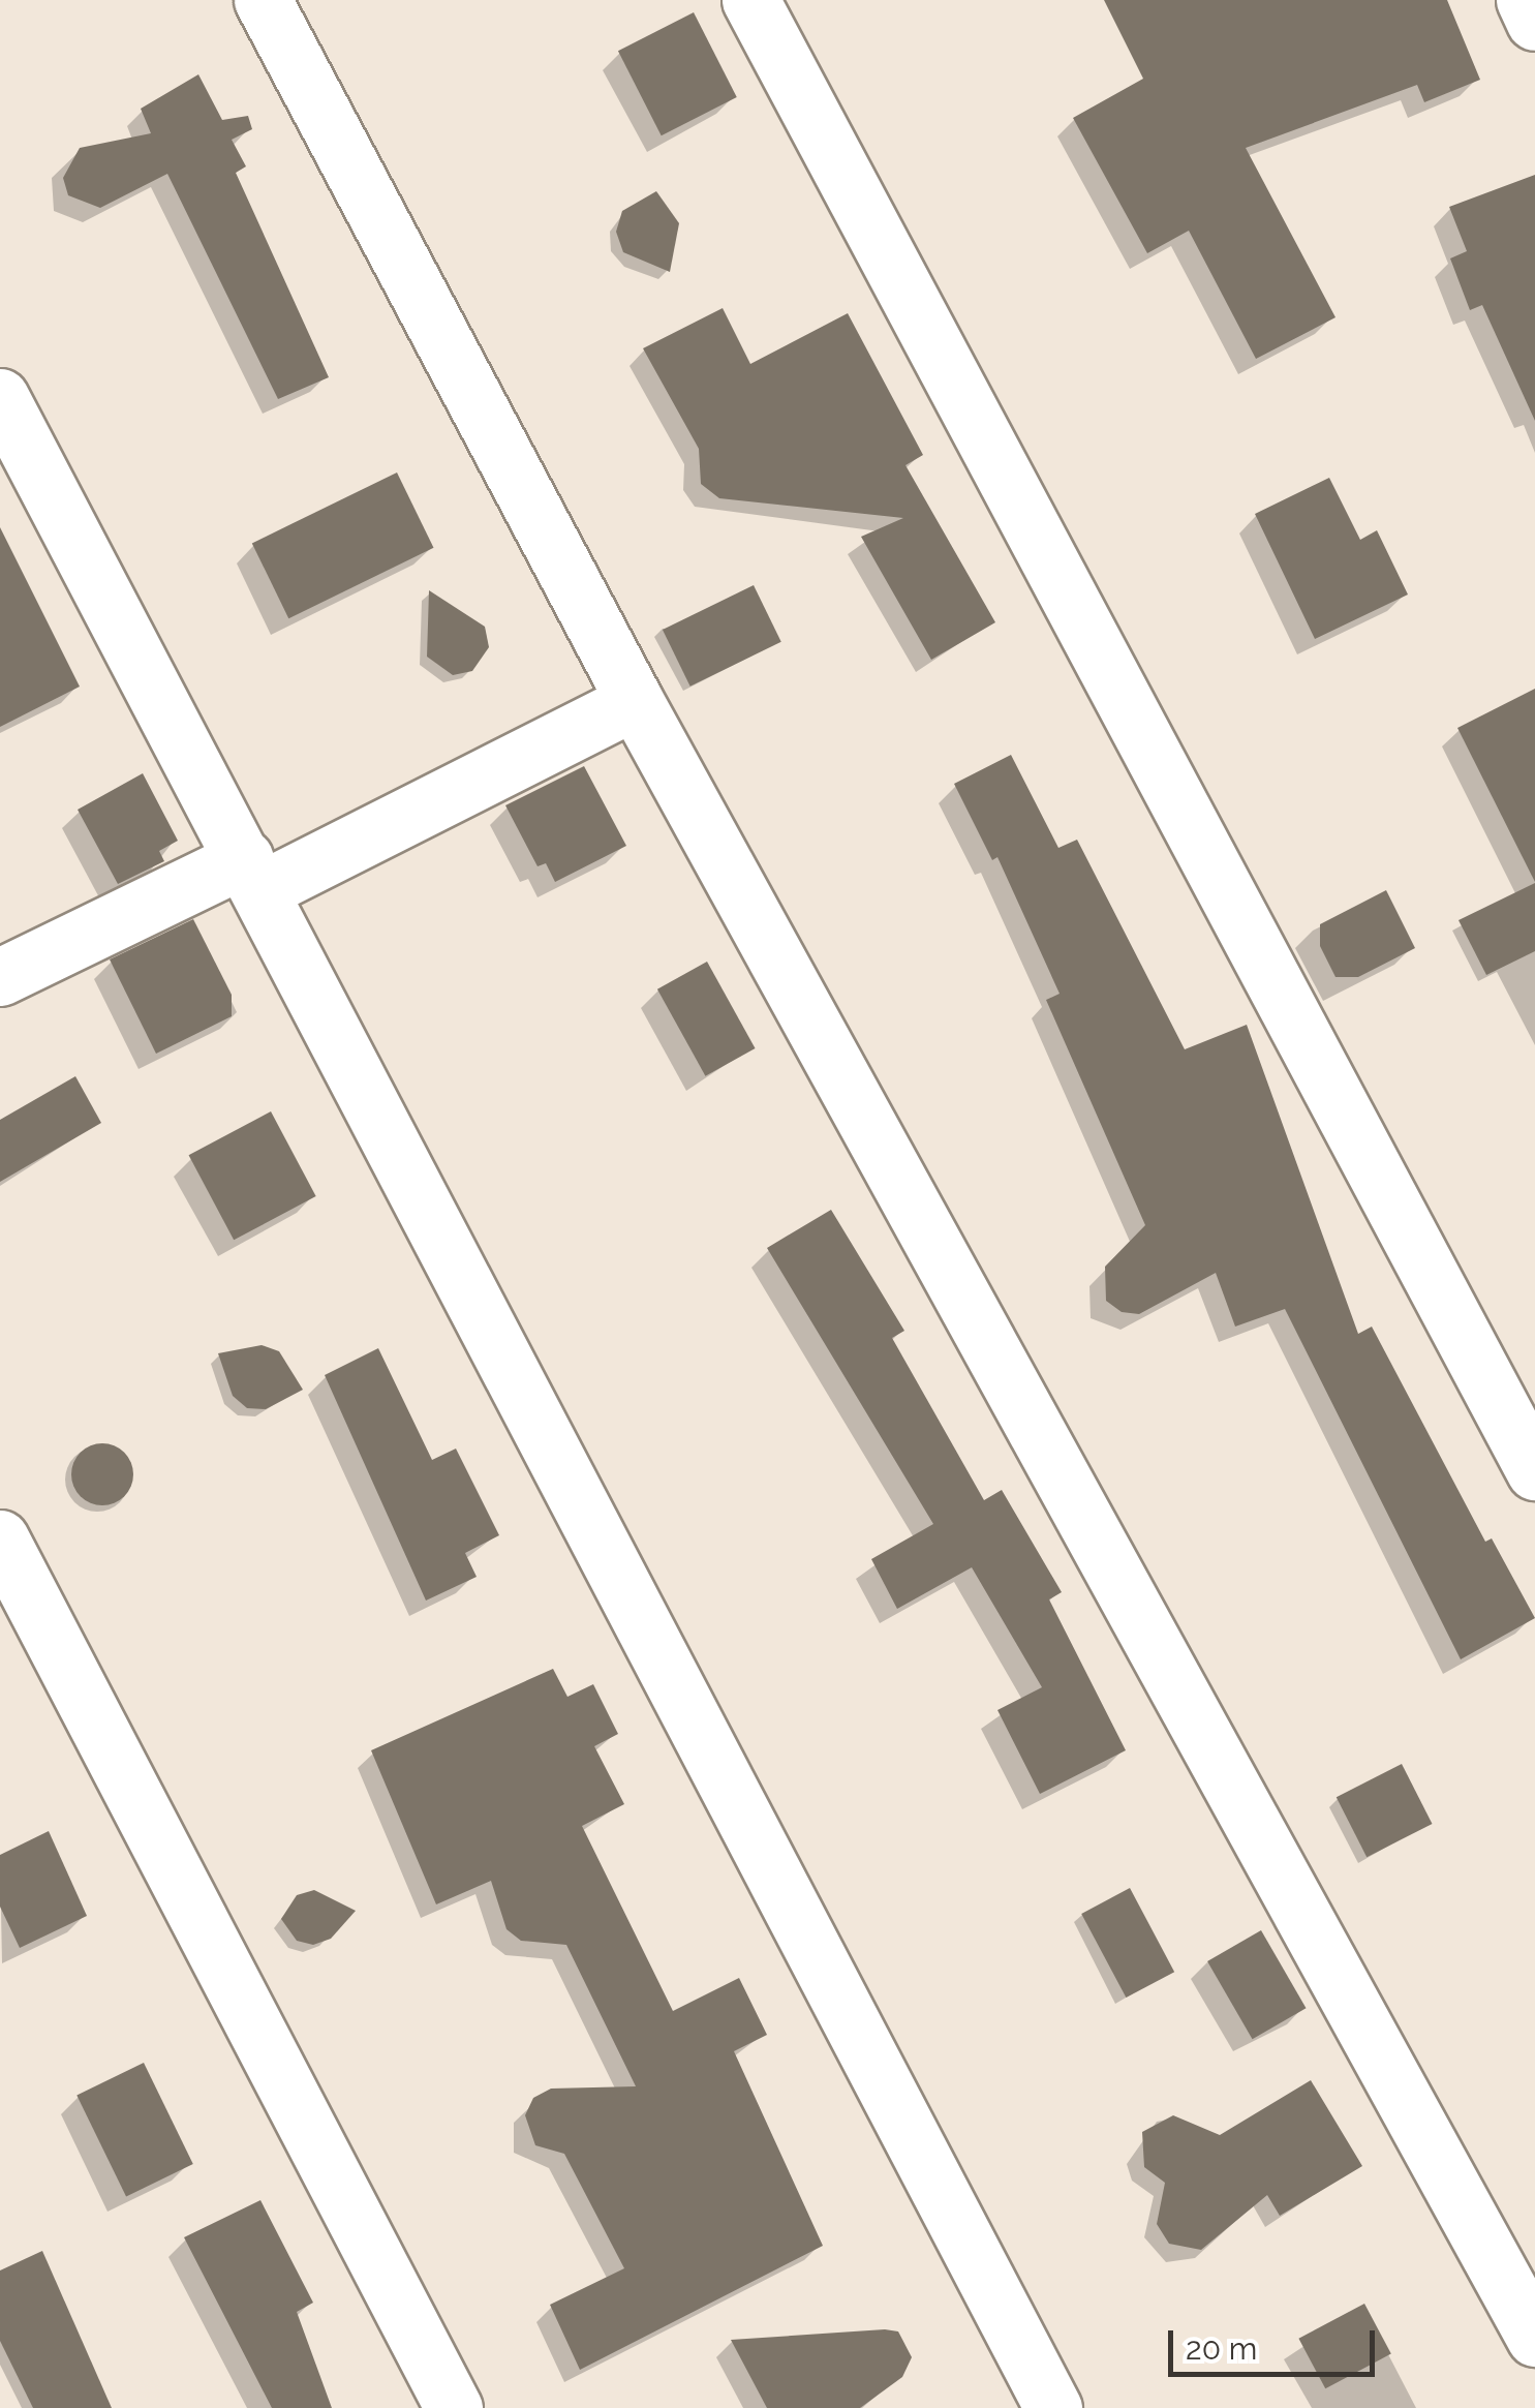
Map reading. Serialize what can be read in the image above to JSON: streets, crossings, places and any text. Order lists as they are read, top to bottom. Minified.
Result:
{"scale_bar":"20 m"}
